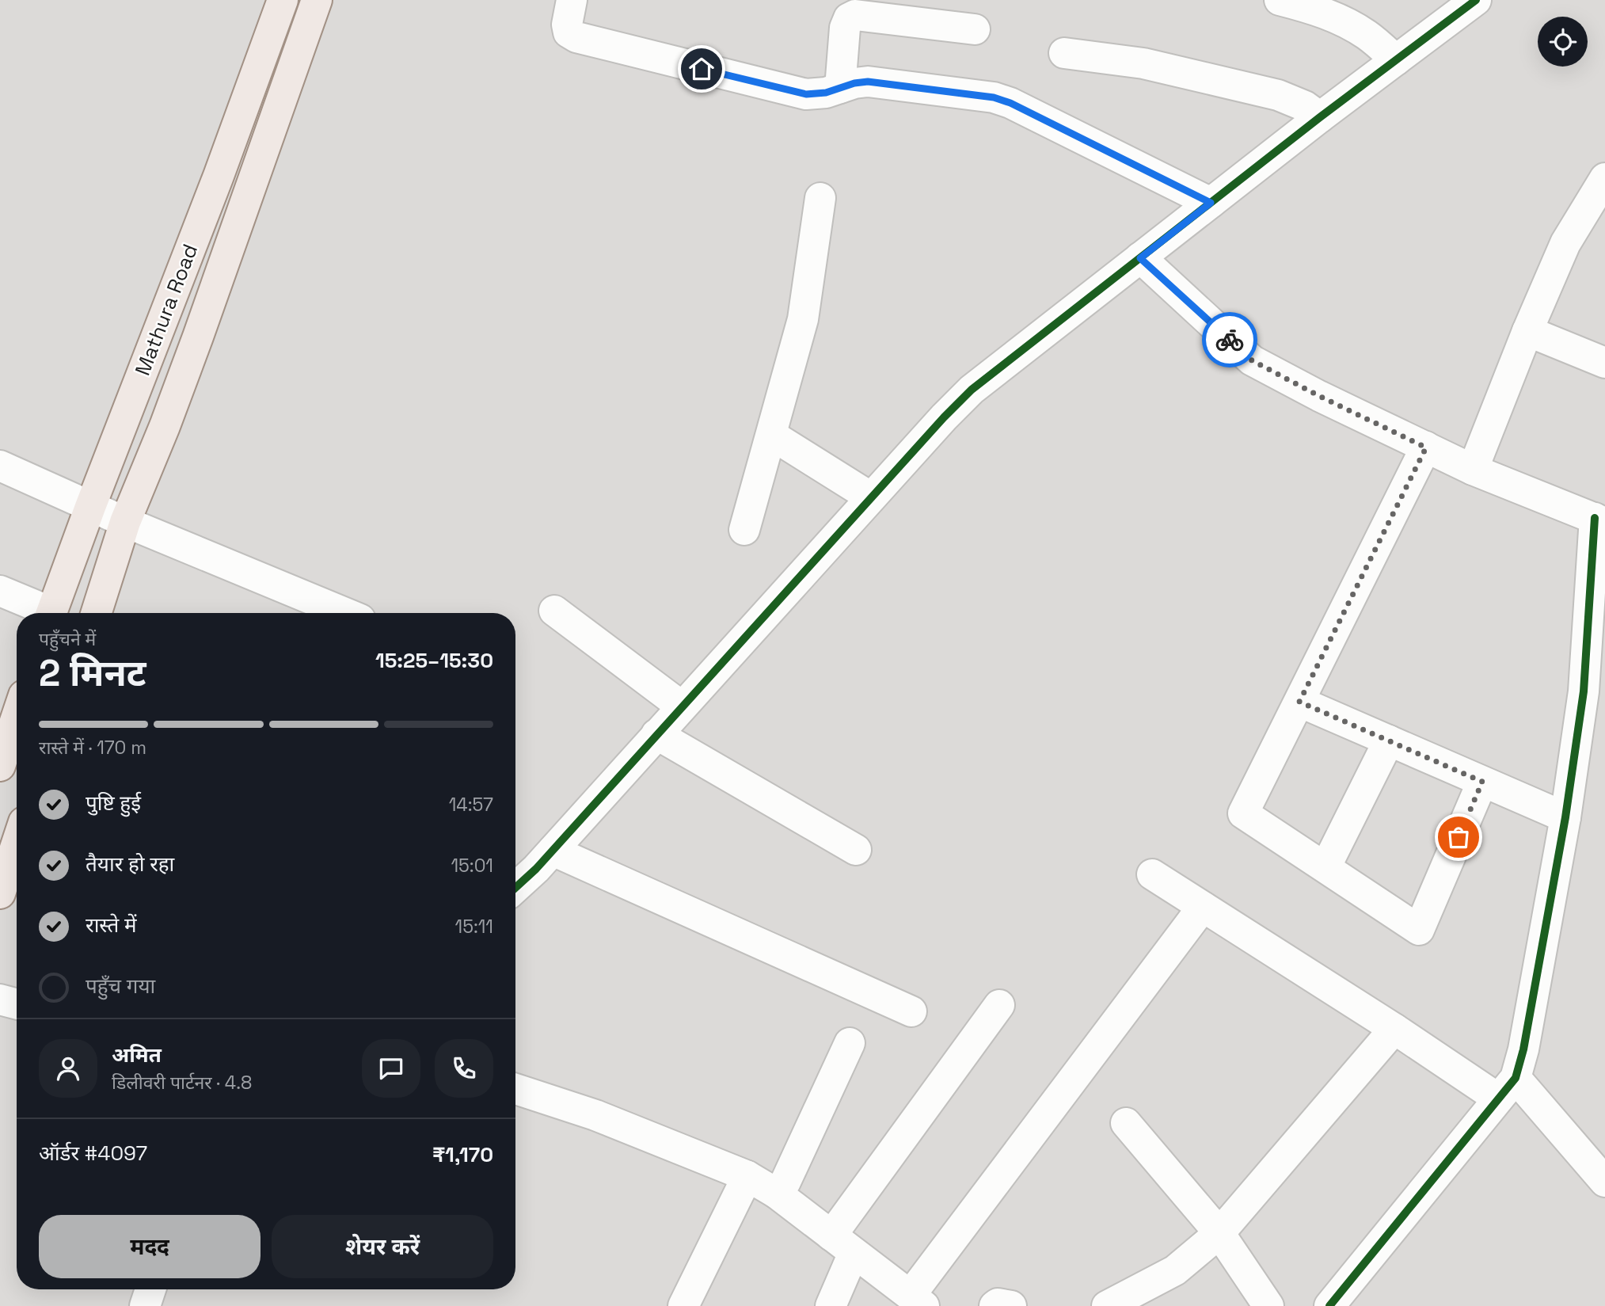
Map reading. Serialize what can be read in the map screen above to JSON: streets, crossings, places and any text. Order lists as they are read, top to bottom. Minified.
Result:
{"streets":{"main road":["Mathura Road"]},"page":{"heading":["2 मिनट","पहुँचने में","15:25–15:30"],"panel":["अमित","डिलीवरी पार्टनर · 4.8","ऑर्डर #4097","₹1,170"],"bar":"रास्ते में · 170 m","list":[["पुष्टि हुई","14:57"],["तैयार हो रहा","15:01"],["रास्ते में","15:11"],"पहुँच गया"],"buttons":["मदद","शेयर करें"]}}
